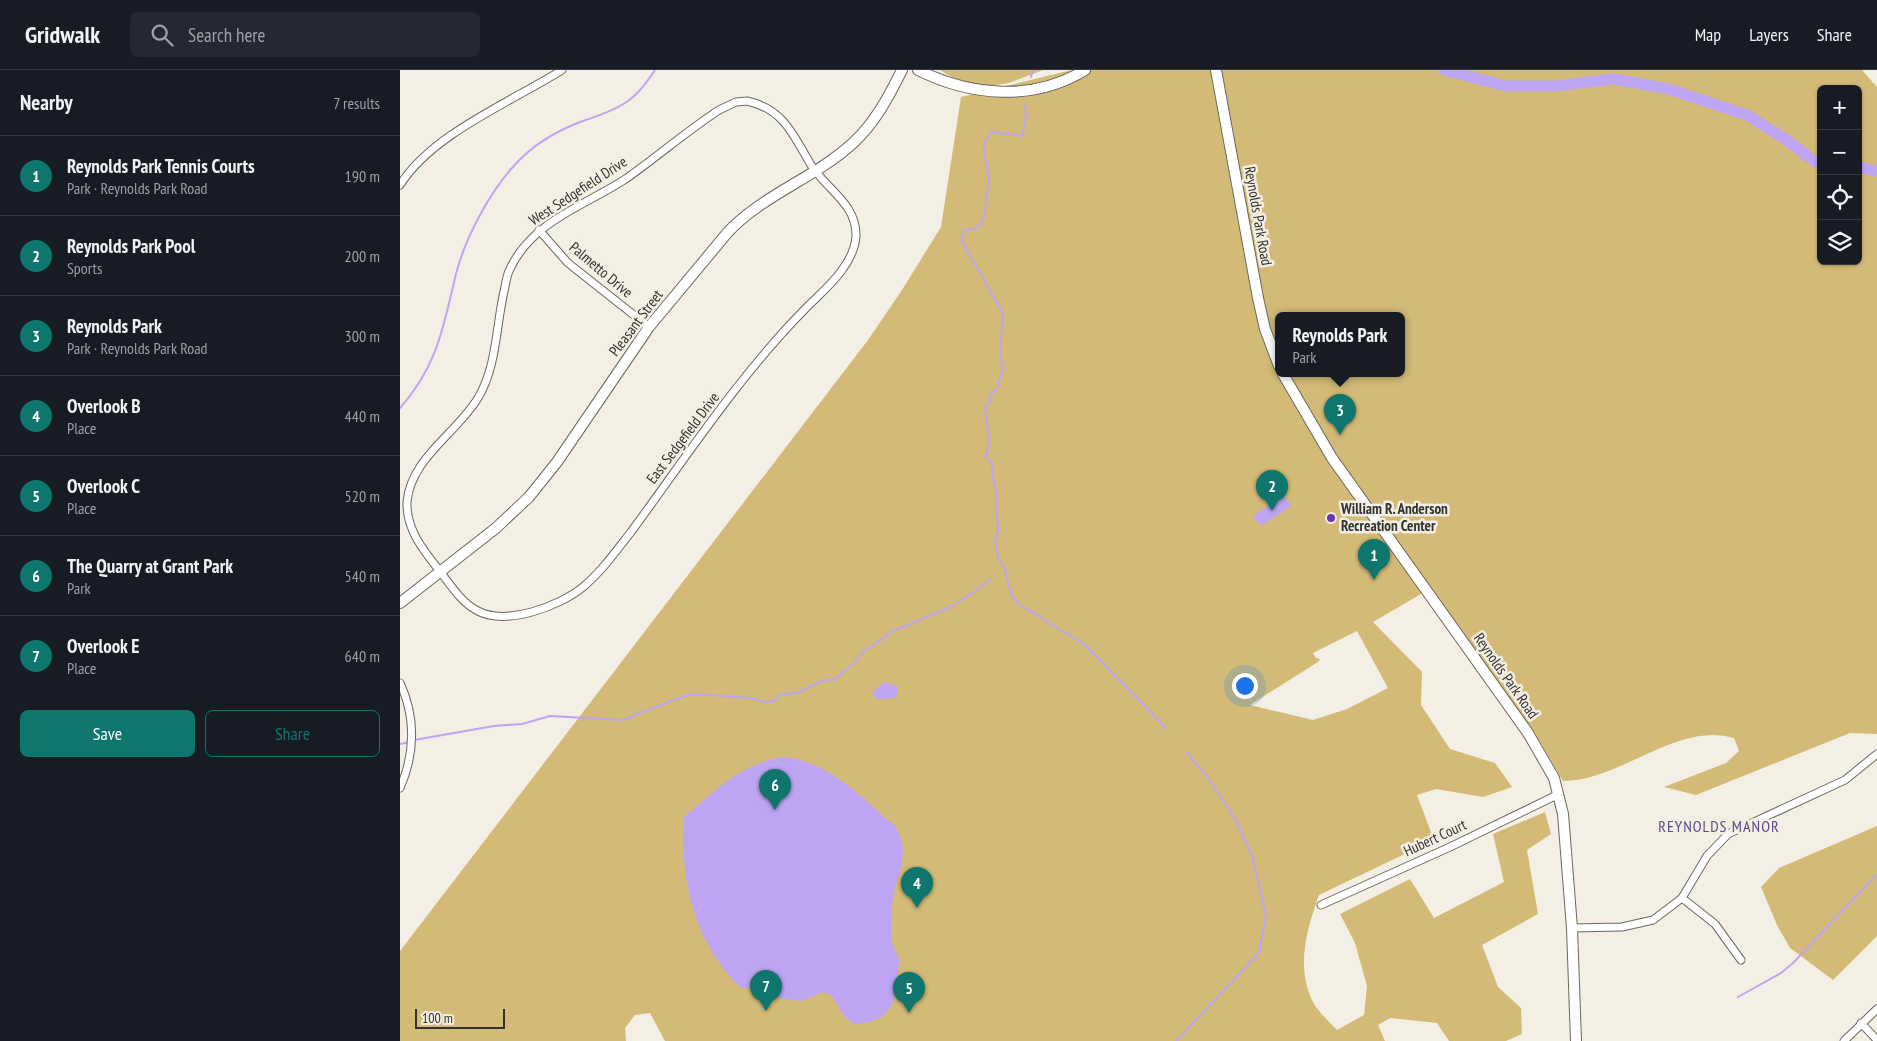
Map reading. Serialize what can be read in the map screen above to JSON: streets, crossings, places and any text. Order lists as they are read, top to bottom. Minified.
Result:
{"streets":{"main road":["Reynolds Park Road","Pleasant Street"],"street":["West Sedgefield Drive","Palmetto Drive","East Sedgefield Drive","Hubert Court"]},"crossings":[["West Sedgefield Drive","Palmetto Drive"],["West Sedgefield Drive","Pleasant Street"],["West Sedgefield Drive","East Sedgefield Drive"],["Reynolds Park Road","Hubert Court"],["Palmetto Drive","Pleasant Street"],["Pleasant Street","East Sedgefield Drive"]],"districts":["REYNOLDS MANOR"],"places":["William R. Anderson Recreation Center"],"scale_bar":"100 m","page":{"header":"Gridwalk","search":"Search here","nav":["Map","Layers","Share"],"heading":["Nearby","7 results"],"map_buttons":["+","−"],"list":[{"mark":"1","name":"Reynolds Park Tennis Courts","note":"Park · Reynolds Park Road","value":"190 m"},{"mark":"2","name":"Reynolds Park Pool","note":"Sports","value":"200 m"},{"mark":"3","name":"Reynolds Park","note":"Park · Reynolds Park Road","value":"300 m"},{"mark":"4","name":"Overlook B","note":"Place","value":"440 m"},{"mark":"5","name":"Overlook C","note":"Place","value":"520 m"},{"mark":"6","name":"The Quarry at Grant Park","note":"Park","value":"540 m"},{"mark":"7","name":"Overlook E","note":"Place","value":"640 m"}],"popup":["Reynolds Park","Park"],"pins":["3","2","1","6","4","7","5"],"buttons":["Save","Share"],"scale":"100 m"}}
